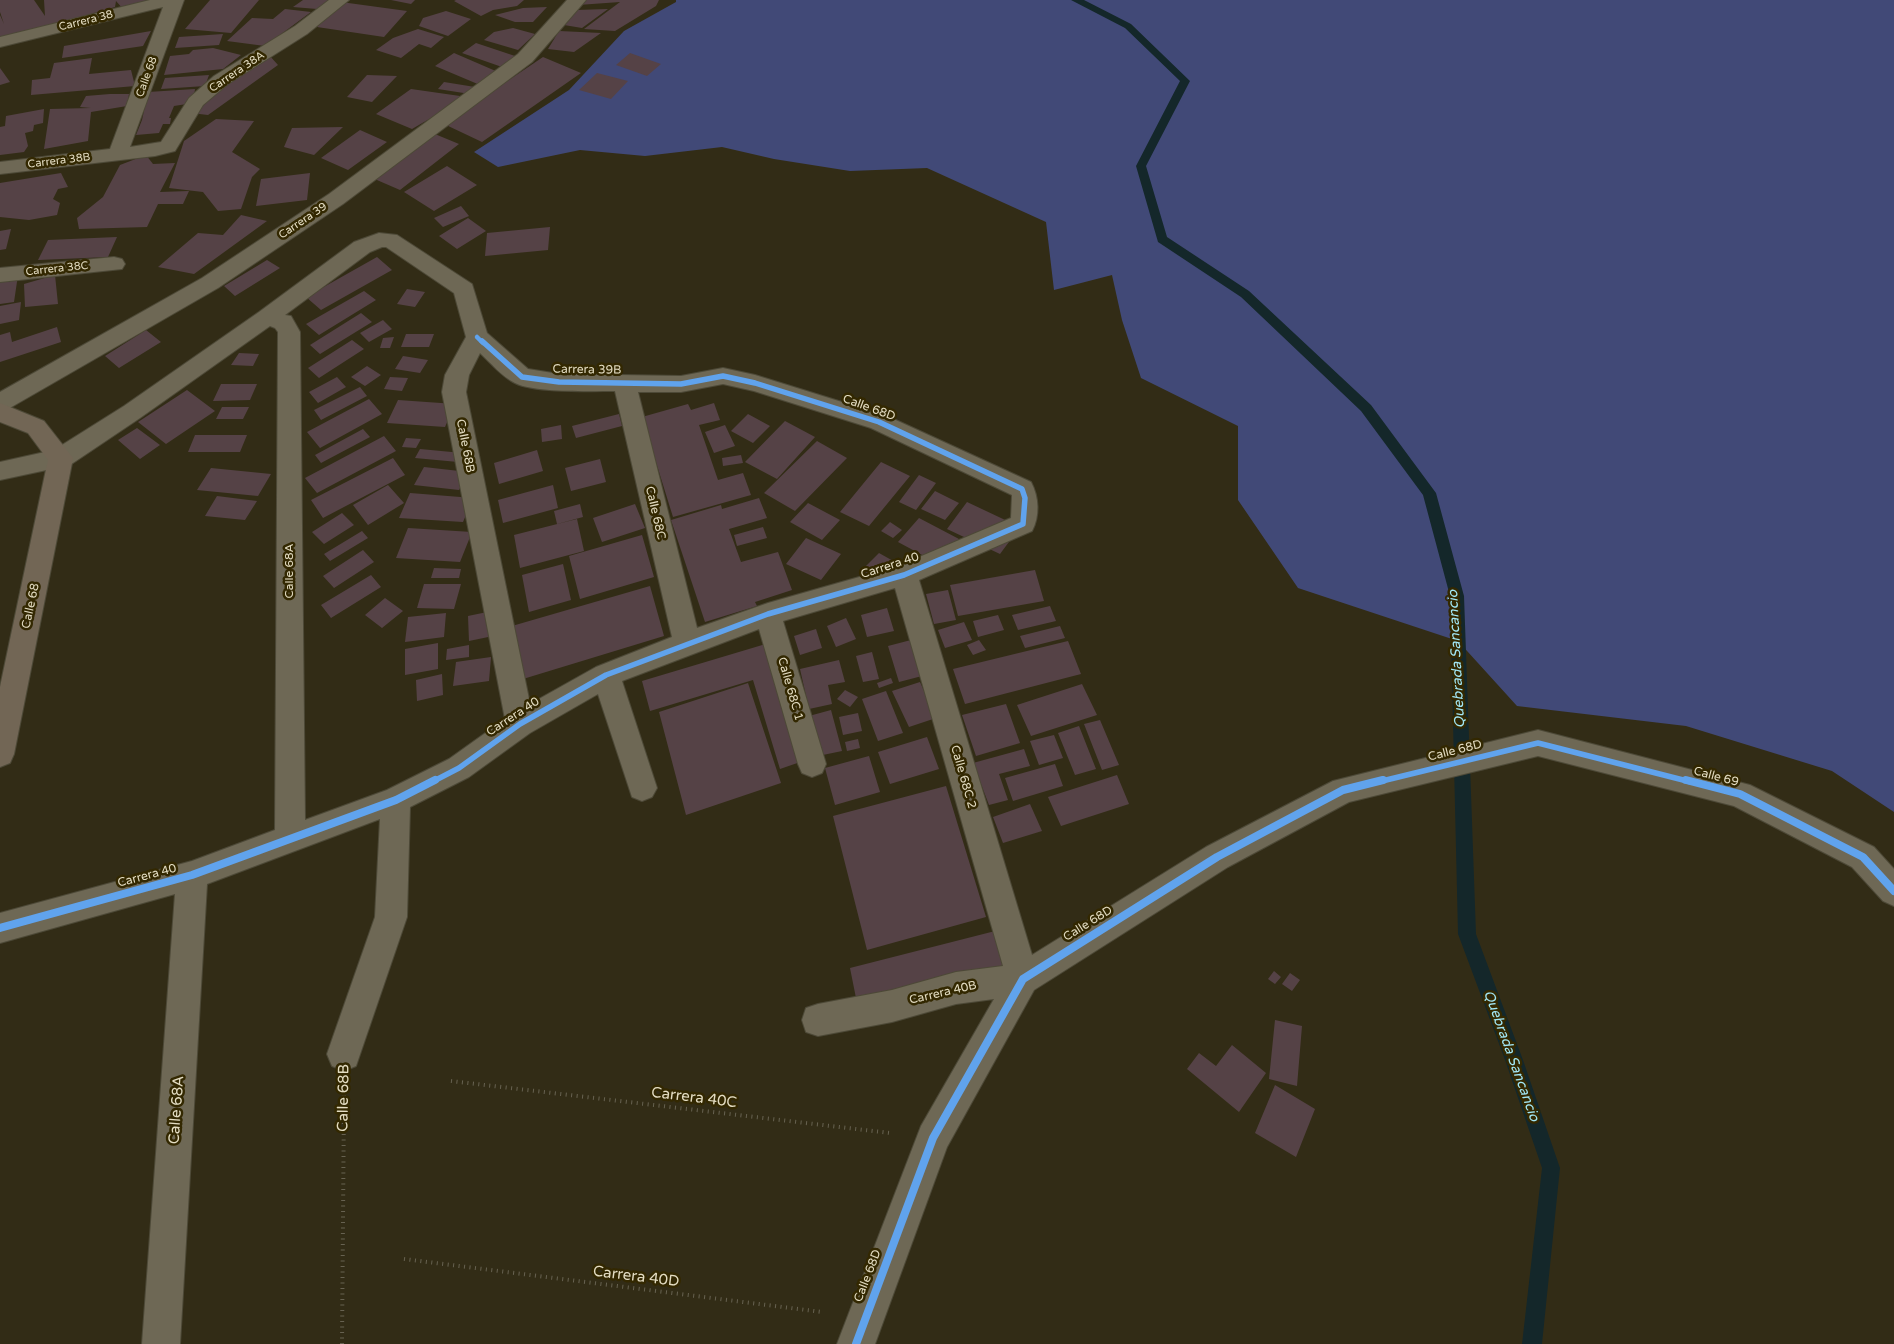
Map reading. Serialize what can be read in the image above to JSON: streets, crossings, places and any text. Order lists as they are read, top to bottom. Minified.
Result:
{"streets":{"main road":["Calle 68"],"street":["Carrera 38","Carrera 38A","Carrera 38B","Carrera 39","Carrera 38C","Carrera 39B","Calle 68D","Calle 68B","Calle 68C","Carrera 40","Calle 68A","Calle 68C 1","Calle 68C 2","Calle 69","Carrera 40B"],"path":["Carrera 40C","Carrera 40D"]},"crossings":[["Carrera 38","Calle 68"],["Carrera 38A","Calle 68"],["Carrera 38A","Carrera 38B"],["Calle 68","Carrera 38B"],["Carrera 39B","Calle 68D"],["Carrera 39B","Calle 68B"],["Carrera 39B","Calle 68C"],["Calle 68D","Carrera 40"],["Calle 68D","Calle 68C 2"],["Calle 68D","Calle 69"],["Calle 68D","Carrera 40B"],["Calle 68D","Carrera 40C"],["Calle 68D","Carrera 40D"],["Calle 68B","Carrera 40"],["Calle 68C","Carrera 40"],["Carrera 40","Calle 68A"],["Carrera 40","Calle 68C 1"],["Carrera 40","Calle 68C 2"],["Calle 68C 2","Carrera 40B"]],"water":["Quebrada Sancancio"]}
